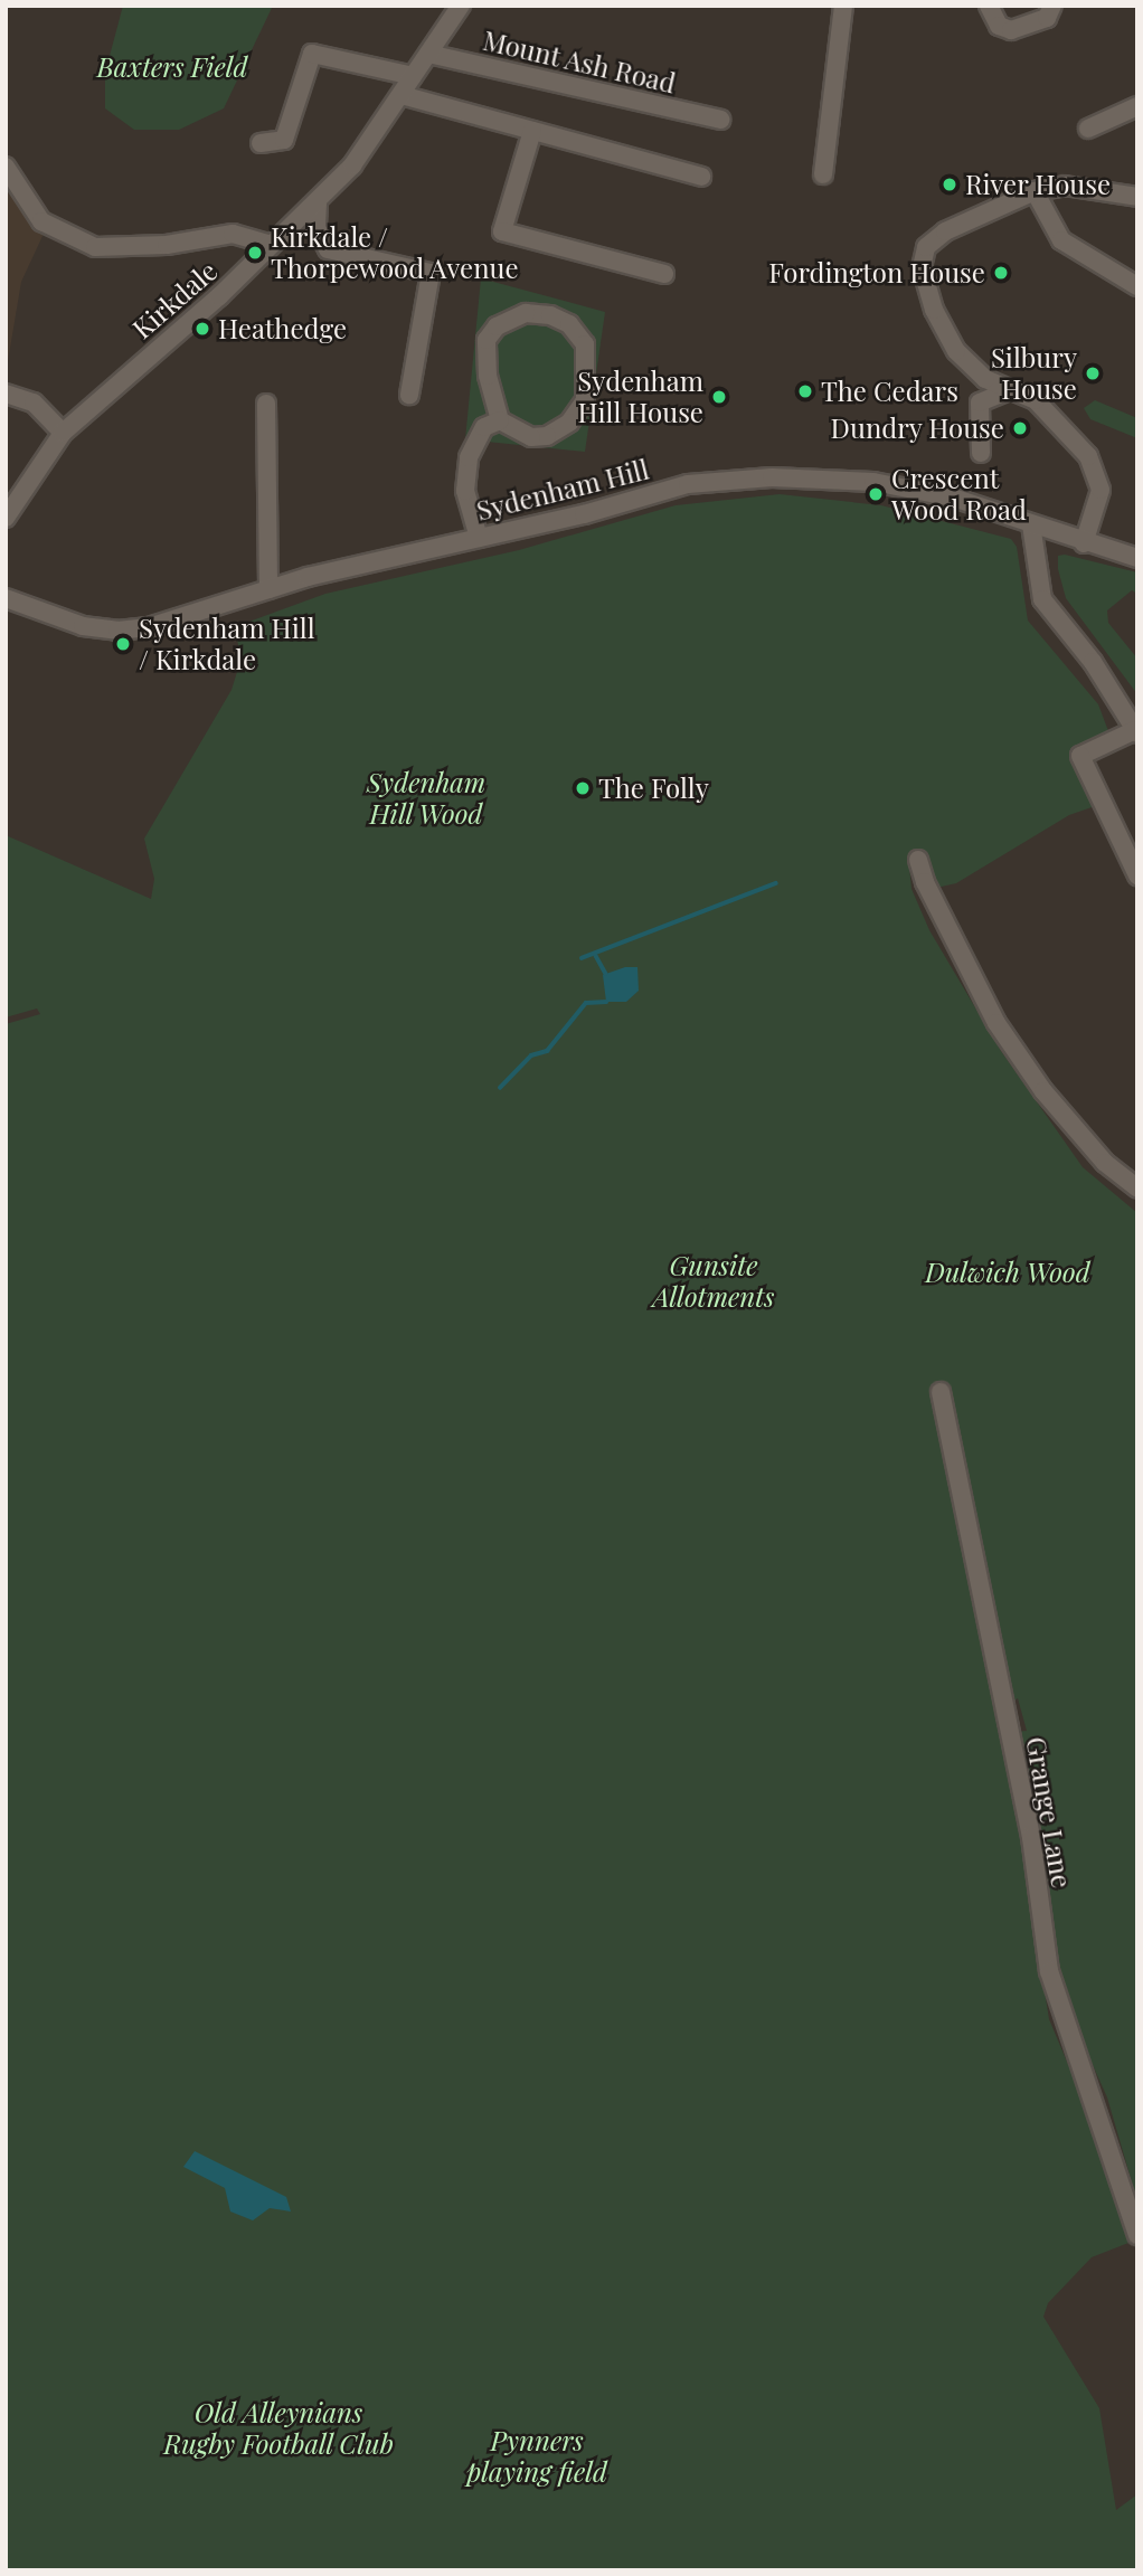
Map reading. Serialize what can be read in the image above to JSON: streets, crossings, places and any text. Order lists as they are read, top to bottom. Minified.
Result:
{"streets":{"street":["Mount Ash Road","Kirkdale","Sydenham Hill","Grange Lane"]},"crossings":[["Mount Ash Road","Kirkdale"]],"parks":["Baxters Field","Sydenham Hill Wood","Gunsite Allotments","Dulwich Wood","Old Alleynians Rugby Football Club","Pynners playing field"],"places":["River House","Kirkdale / Thorpewood Avenue","Fordington House","Heathedge","Silbury House","The Cedars","Sydenham Hill House","Dundry House","Crescent Wood Road","Sydenham Hill / Kirkdale","The Folly"]}
